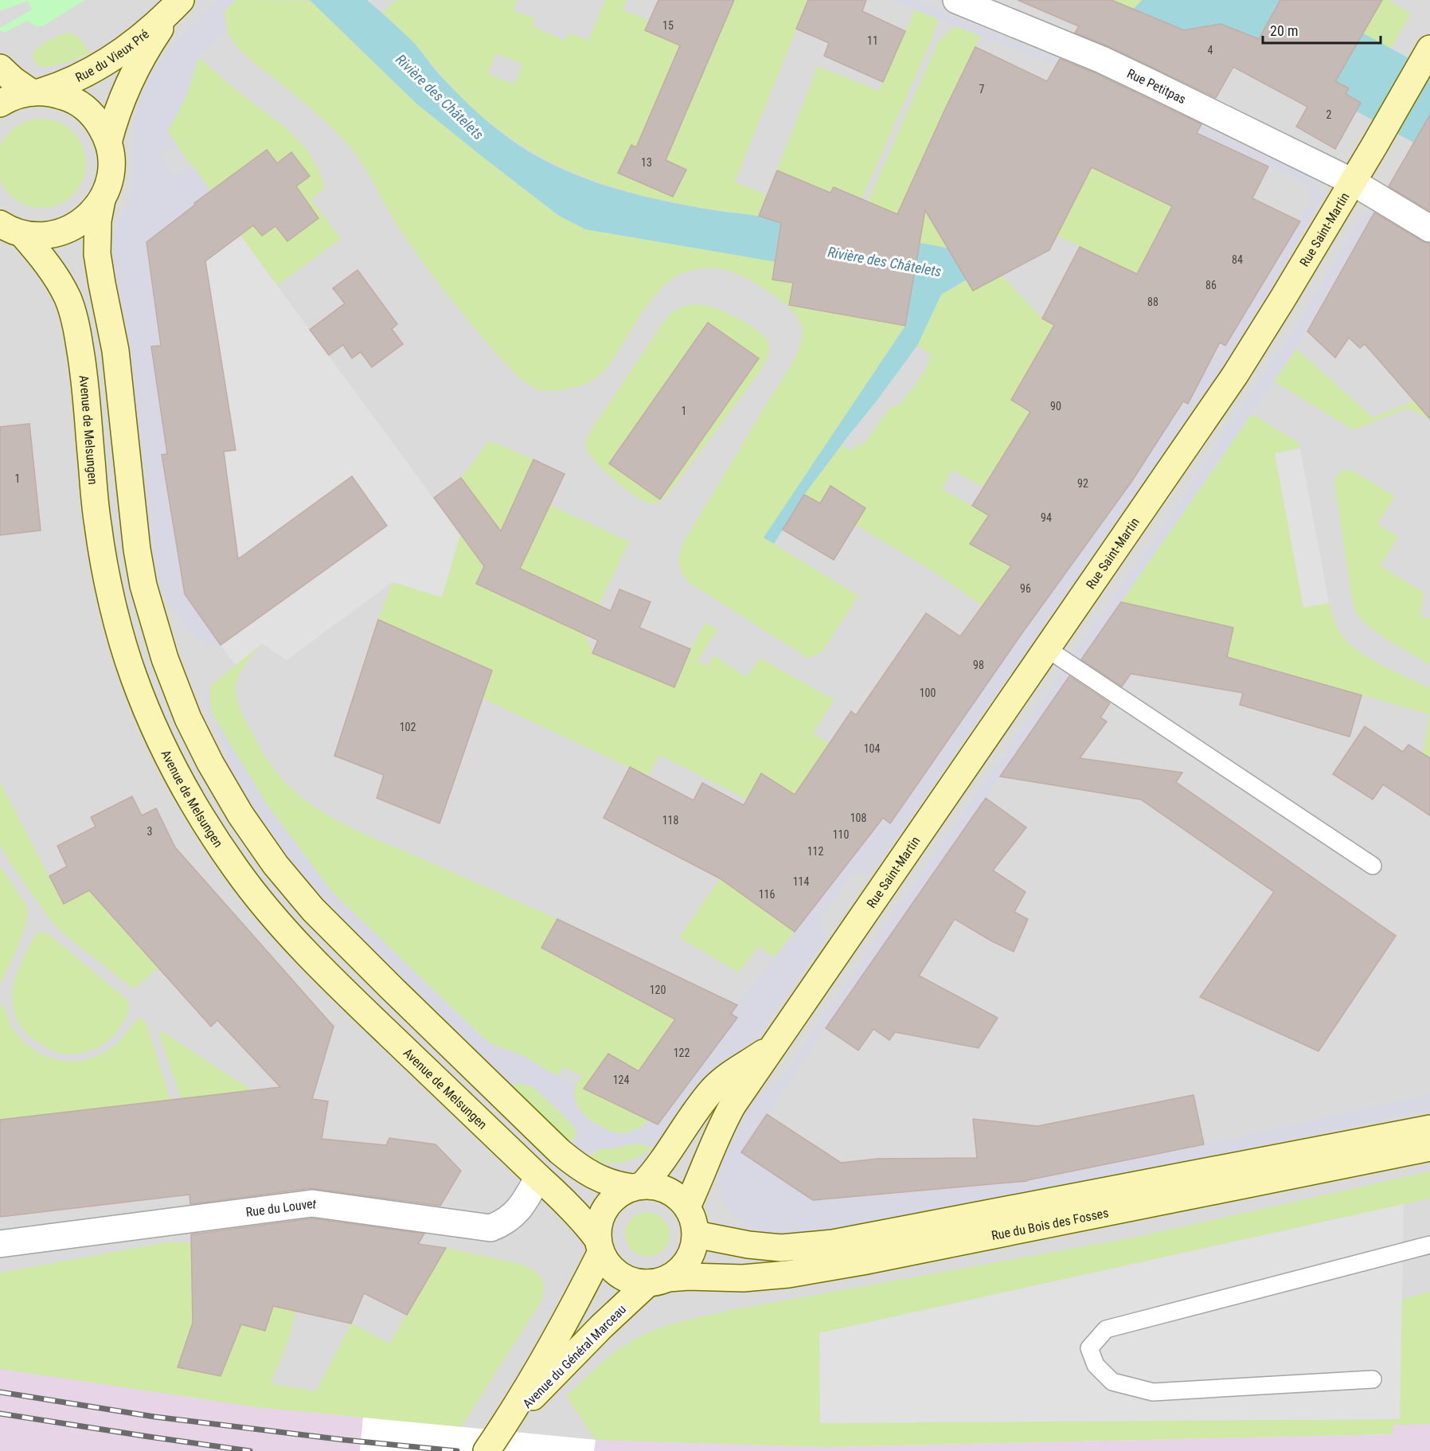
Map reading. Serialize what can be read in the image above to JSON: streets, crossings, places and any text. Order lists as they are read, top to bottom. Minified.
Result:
{"streets":{"main road":["Rue du Vieux Pré","Rue Saint-Martin","Avenue de Melsungen","Rue du Bois des Fosses","Avenue du Général Marceau"],"street":["Rue Petitpas","Rue du Louvet"]},"crossings":[["Rue Petitpas","Rue Saint-Martin"],["Rue Saint-Martin","Avenue de Melsungen"],["Rue Saint-Martin","Rue du Bois des Fosses"],["Rue Saint-Martin","Avenue du Général Marceau"],["Avenue de Melsungen","Rue du Louvet"],["Avenue de Melsungen","Rue du Bois des Fosses"],["Avenue de Melsungen","Avenue du Général Marceau"],["Rue du Bois des Fosses","Avenue du Général Marceau"]],"water":["Rivière des Châtelets"],"house_numbers":["15","11","4","7","2","13","84","86","88","90","1","1","92","94","96","98","100","102","104","108","118","3","110","112","114","116","120","122","124"],"scale_bar":"20 m"}
